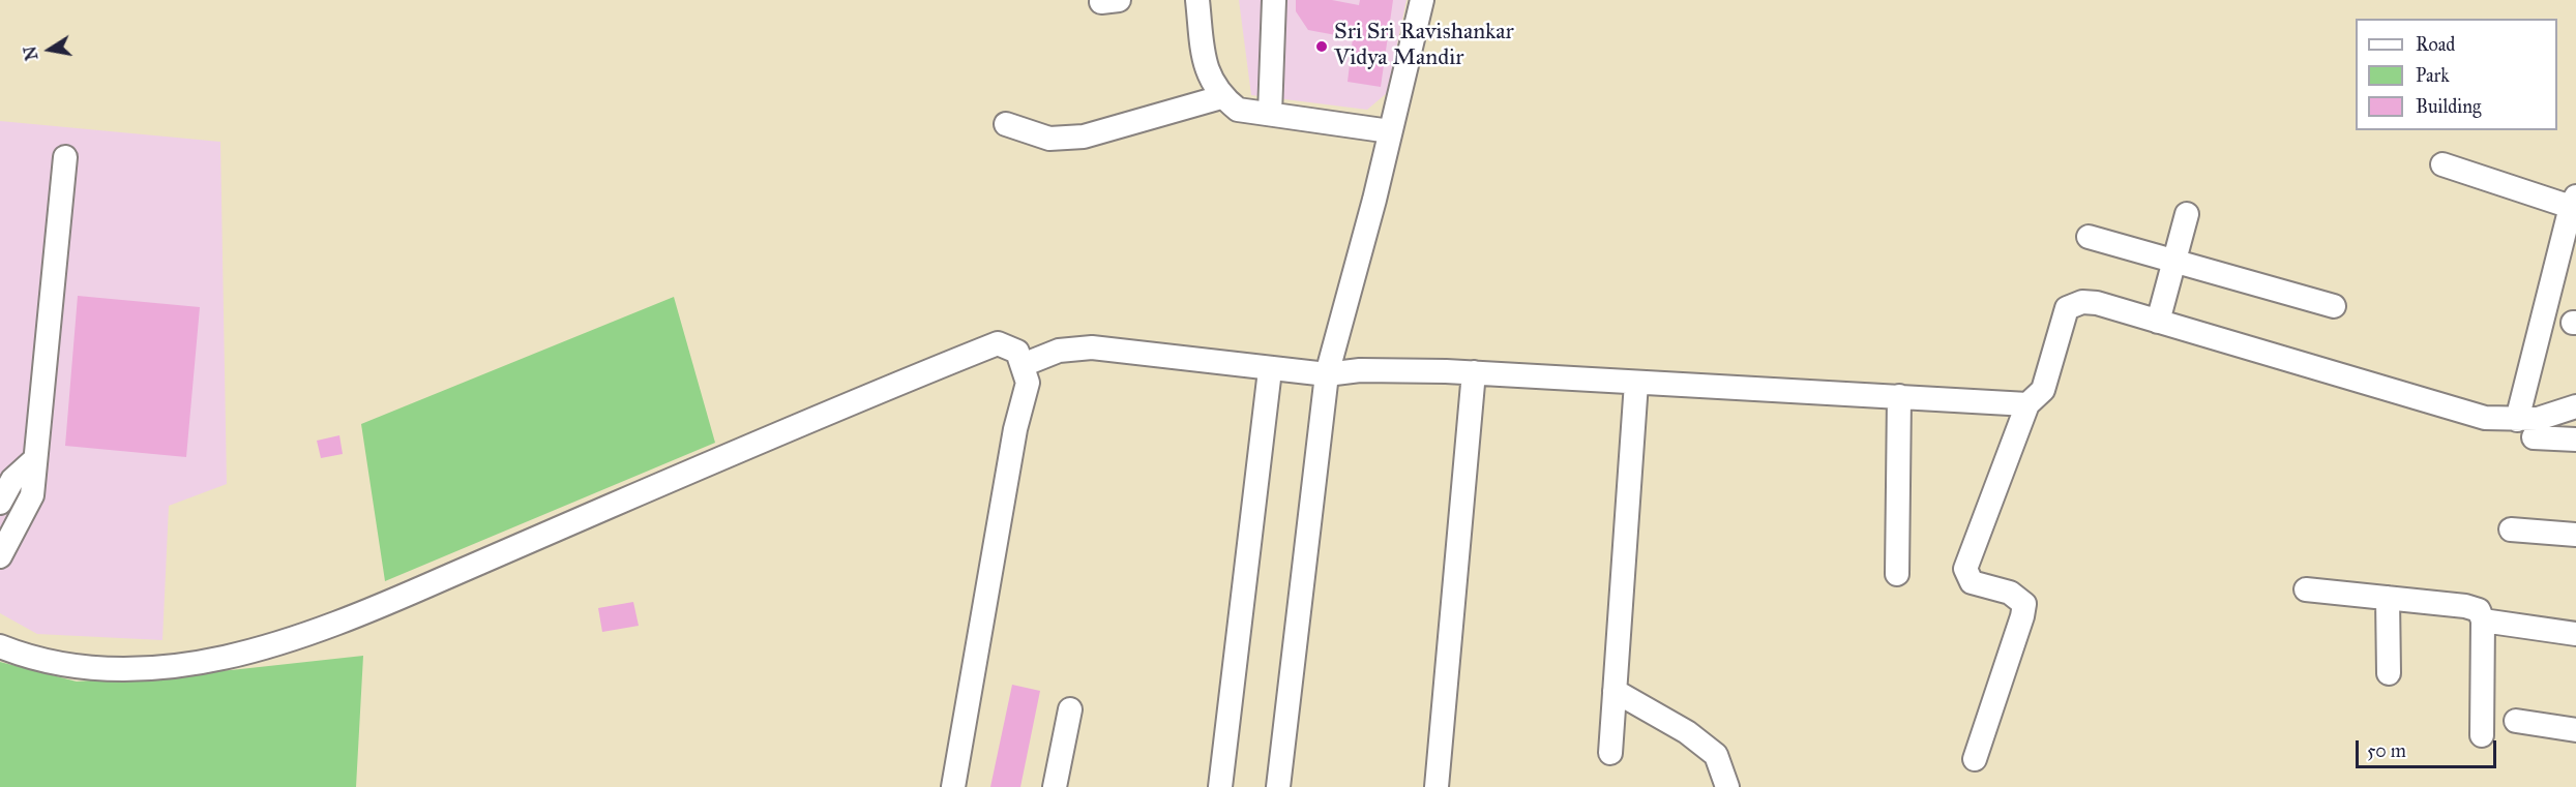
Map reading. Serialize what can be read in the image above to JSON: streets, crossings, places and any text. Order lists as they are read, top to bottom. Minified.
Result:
{"places":["Sri Sri Ravishankar Vidya Mandir"],"legend":["Road","Park","Building"],"scale_bar":"50 m","north":"left"}
